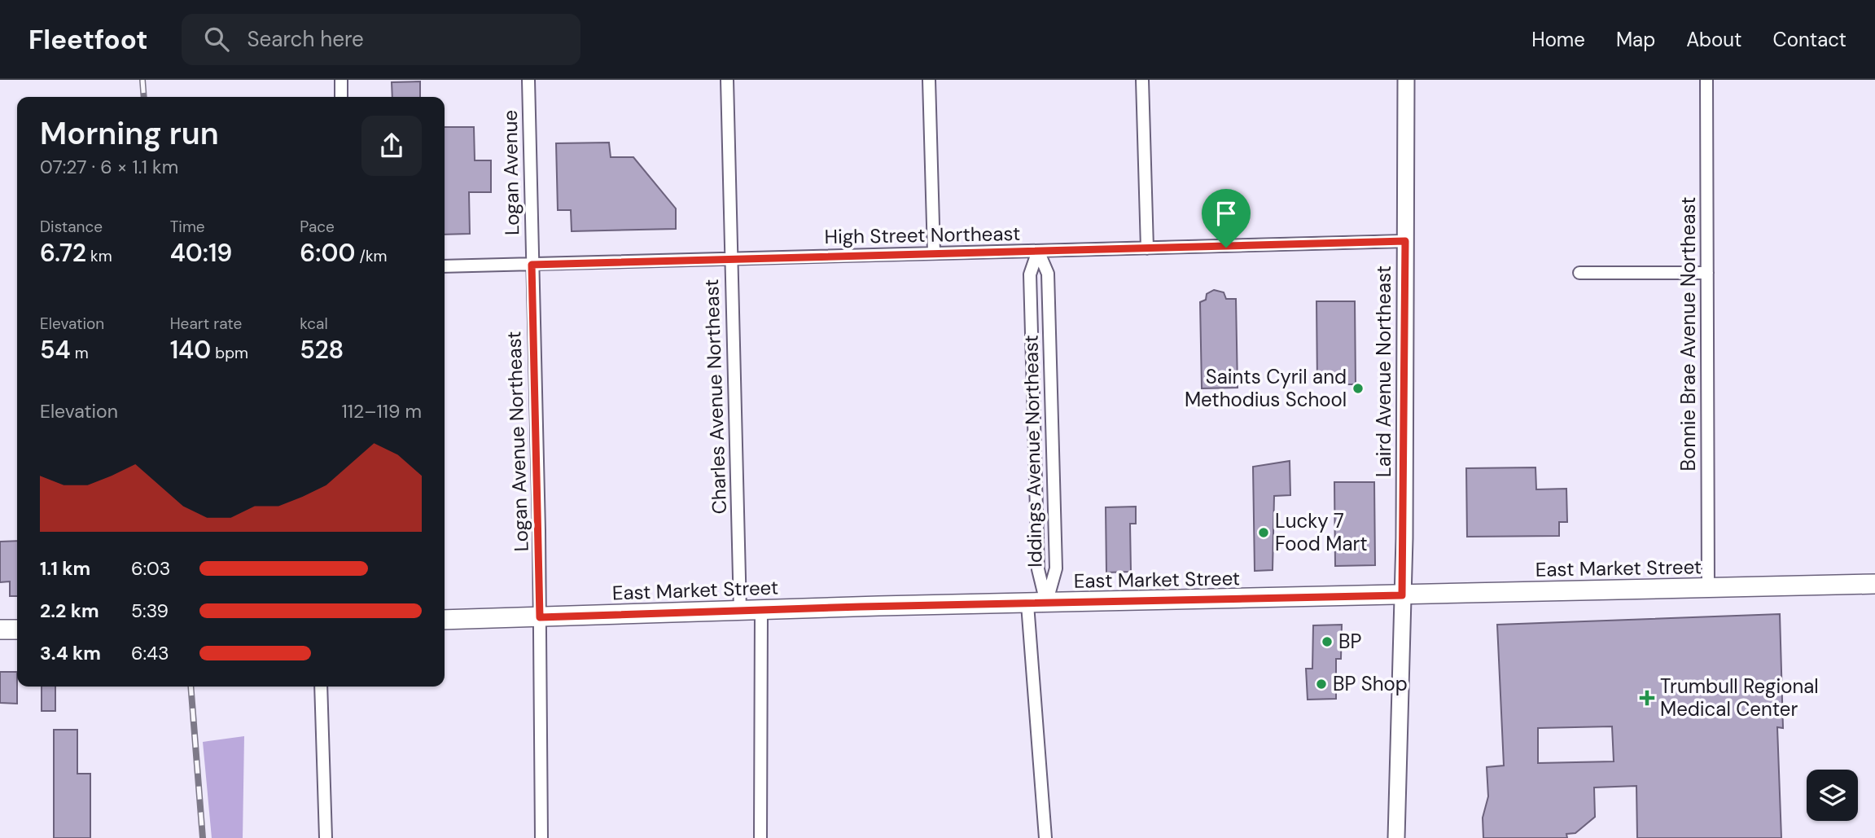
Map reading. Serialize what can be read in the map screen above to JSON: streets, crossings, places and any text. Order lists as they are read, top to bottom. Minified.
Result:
{"streets":{"main road":["East Market Street"],"street":["Logan Avenue","High Street Northeast","Bonnie Brae Avenue Northeast","Laird Avenue Northeast","Charles Avenue Northeast","Logan Avenue Northeast","Iddings Avenue Northeast"]},"crossings":[["Logan Avenue","High Street Northeast"],["Logan Avenue","Logan Avenue Northeast"],["High Street Northeast","Laird Avenue Northeast"],["High Street Northeast","Charles Avenue Northeast"],["High Street Northeast","Logan Avenue Northeast"],["High Street Northeast","Iddings Avenue Northeast"],["Bonnie Brae Avenue Northeast","East Market Street"],["Laird Avenue Northeast","East Market Street"],["Charles Avenue Northeast","East Market Street"],["Logan Avenue Northeast","East Market Street"],["Iddings Avenue Northeast","East Market Street"]],"places":{"other":["Saints Cyril and Methodius School","Lucky 7 Food Mart","BP","BP Shop"],"health":["Trumbull Regional Medical Center"]},"page":{"header":"Fleetfoot","search":"Search here","nav":["Home","Map","About","Contact"],"heading":["Morning run","07:27 · 6 × 1.1 km"],"stats":[["Distance","6.72 km"],["Time","40:19"],["Pace","6:00 /km"],["Elevation","54 m"],["Heart rate","140 bpm"],["kcal","528"]],"chart":["Elevation","112–119 m"],"list":[{"name":"1.1 km","note":"6:03"},{"name":"2.2 km","note":"5:39"},{"name":"3.4 km","note":"6:43"}]}}
